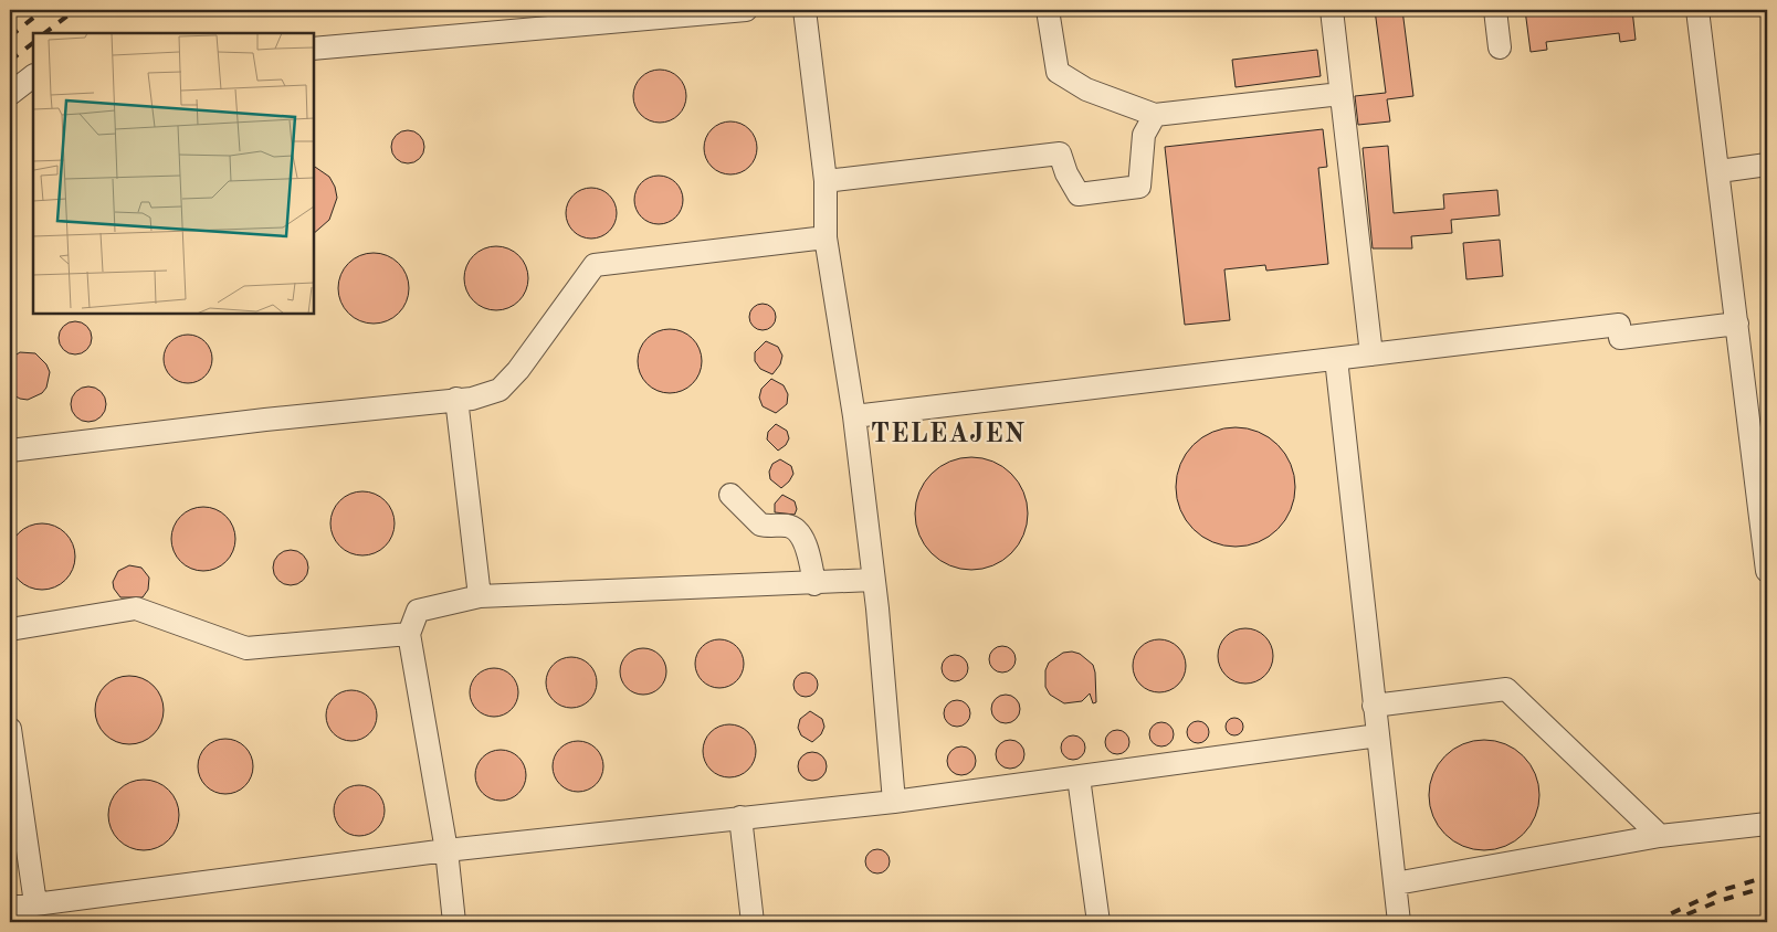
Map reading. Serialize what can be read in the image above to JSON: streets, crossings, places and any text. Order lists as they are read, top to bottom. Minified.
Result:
{"districts":["TELEAJEN"]}
